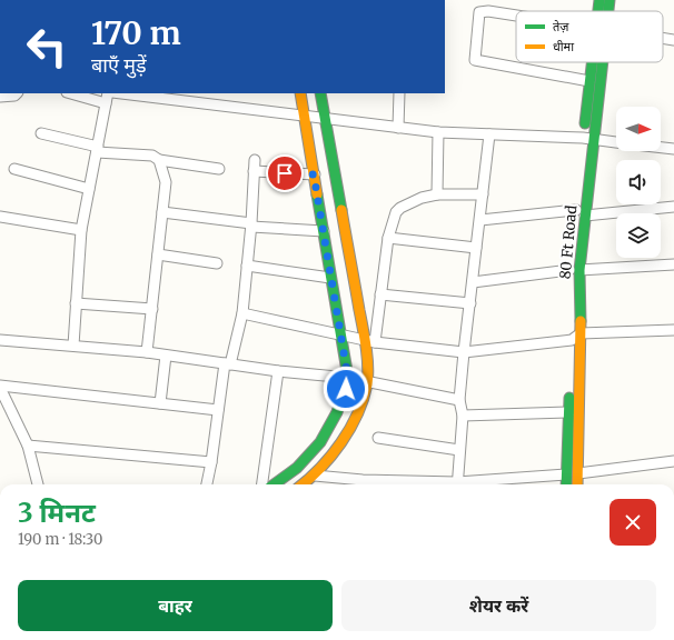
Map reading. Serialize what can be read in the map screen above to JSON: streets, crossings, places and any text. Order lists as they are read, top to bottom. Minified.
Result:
{"streets":{"street":["80 Ft Road"]},"legend":["तेज़","धीमा"],"north":"right","page":{"turn":["170 m","बाएँ मुड़ें"],"heading":["3 मिनट","190 m · 18:30"],"buttons":["बाहर","शेयर करें"]}}
